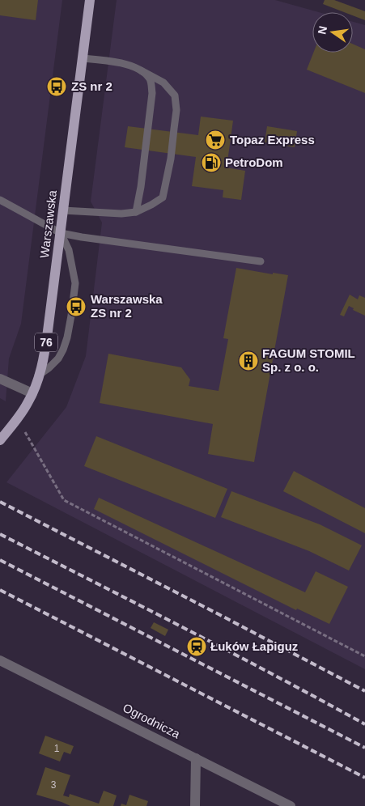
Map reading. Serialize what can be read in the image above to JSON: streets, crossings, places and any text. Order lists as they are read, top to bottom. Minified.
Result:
{"streets":{"main road":["Warszawska","76"],"street":["Ogrodnicza"]},"places":{"bus stop":["ZS nr 2","Warszawska ZS nr 2"],"supermarket":["Topaz Express"],"fuel station":["PetroDom"],"building":["FAGUM STOMIL Sp. z o. o."],"station":["Łuków Łapiguz"]},"house_numbers":["1","3"],"north":"left"}
